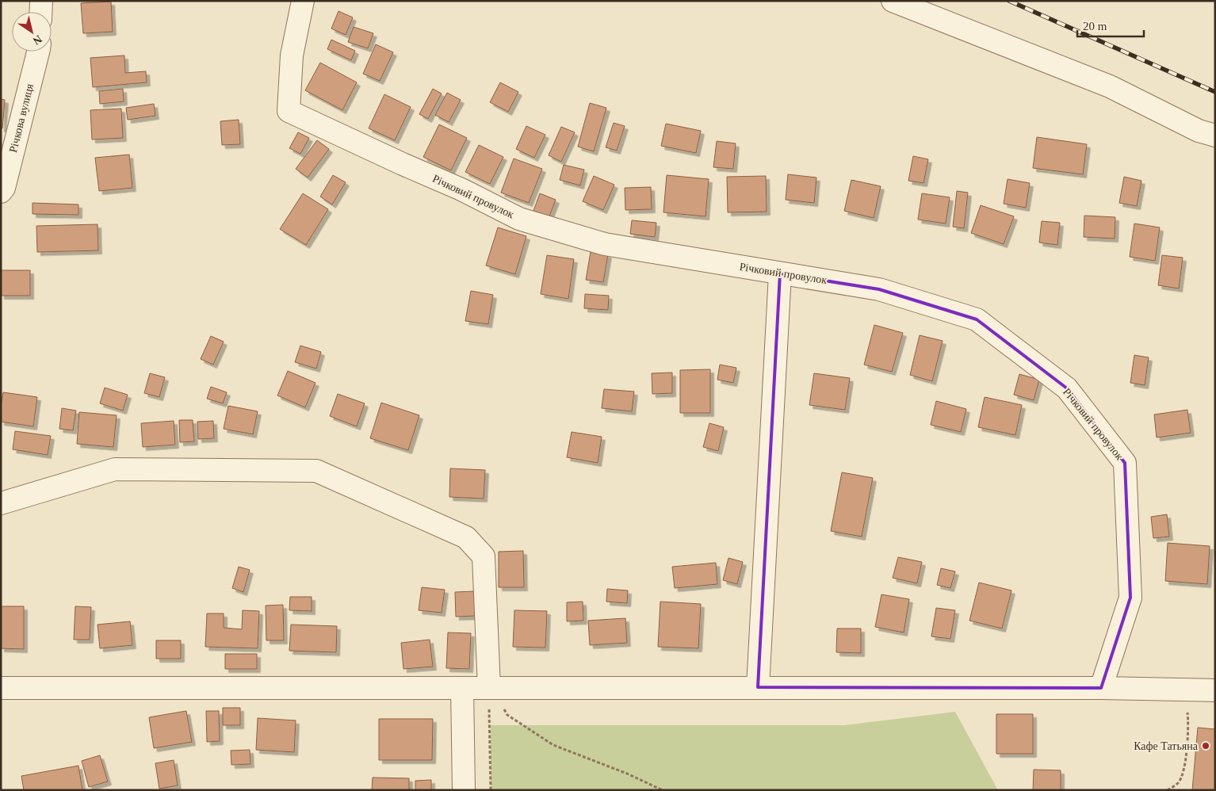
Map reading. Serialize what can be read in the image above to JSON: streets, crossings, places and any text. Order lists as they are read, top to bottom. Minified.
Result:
{"streets":{"street":["Річкова вулиця","Річковий провулок"]},"places":["Кафе Татьяна"],"scale_bar":"20 m","north":"bottom right"}
